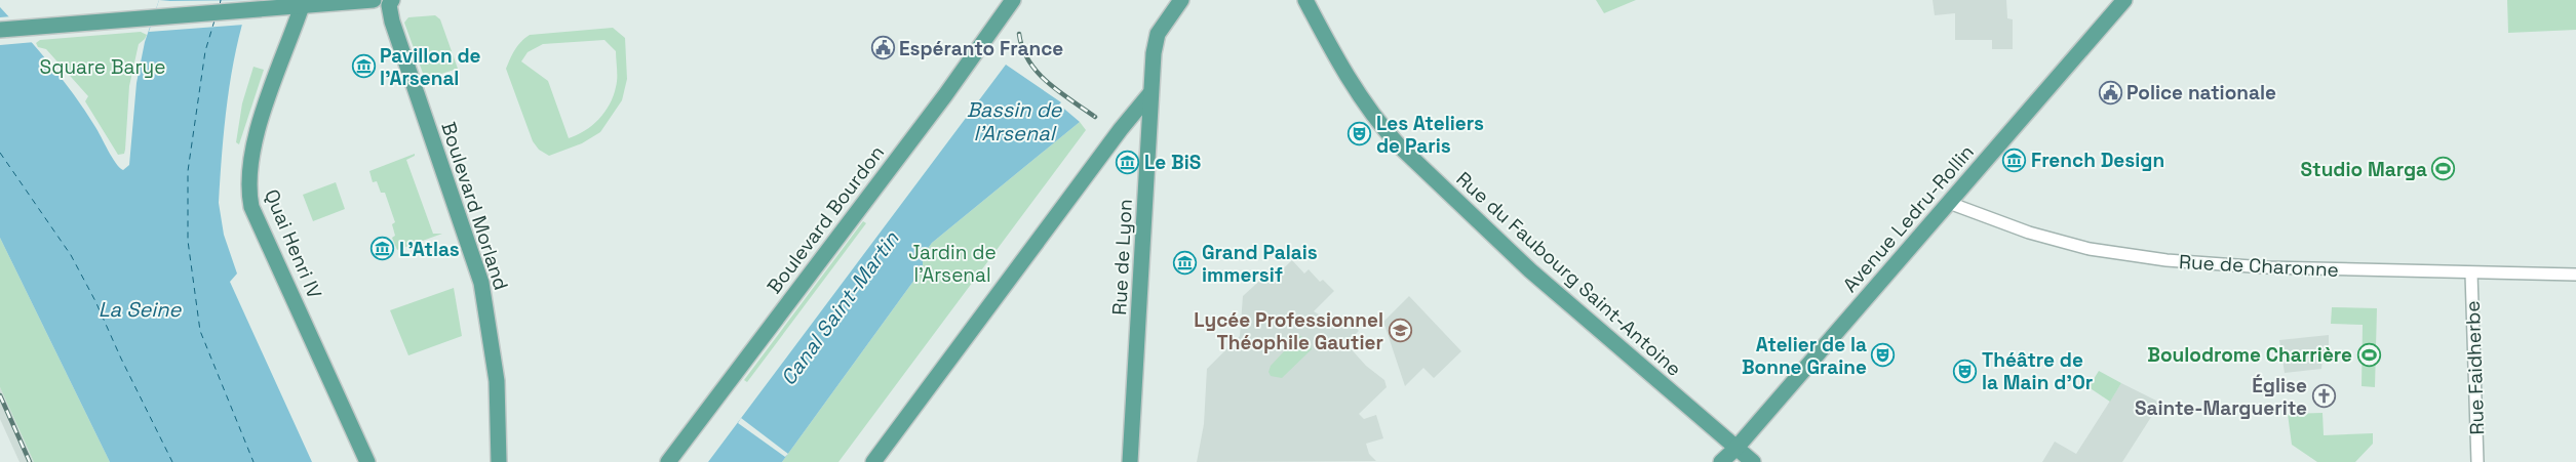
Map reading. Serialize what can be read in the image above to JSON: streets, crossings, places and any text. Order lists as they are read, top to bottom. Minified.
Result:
{"streets":{"main road":["Boulevard Morland","Avenue Ledru-Rollin","Boulevard Bourdon","Quai Henri IV","Rue de Lyon","Rue du Faubourg Saint-Antoine"],"street":["Rue de Charonne","Rue Faidherbe"]},"crossings":[["Avenue Ledru-Rollin","Rue de Charonne"],["Avenue Ledru-Rollin","Rue du Faubourg Saint-Antoine"],["Rue de Charonne","Rue Faidherbe"]],"water":["Bassin de l'Arsenal","Canal Saint-Martin","La Seine"],"parks":["Square Barye","Jardin de l'Arsenal"],"places":{"public building":["Espéranto France","Police nationale"],"museum":["Pavillon de l'Arsenal","French Design","Le BiS","L'Atlas","Grand Palais immersif"],"theatre":["Les Ateliers de Paris","Atelier de la Bonne Graine","Théâtre de la Main d'Or"],"sports":["Studio Marga","Boulodrome Charrière"],"school or university":["Lycée Professionnel Théophile Gautier"],"church":["Église Sainte-Marguerite"]}}
